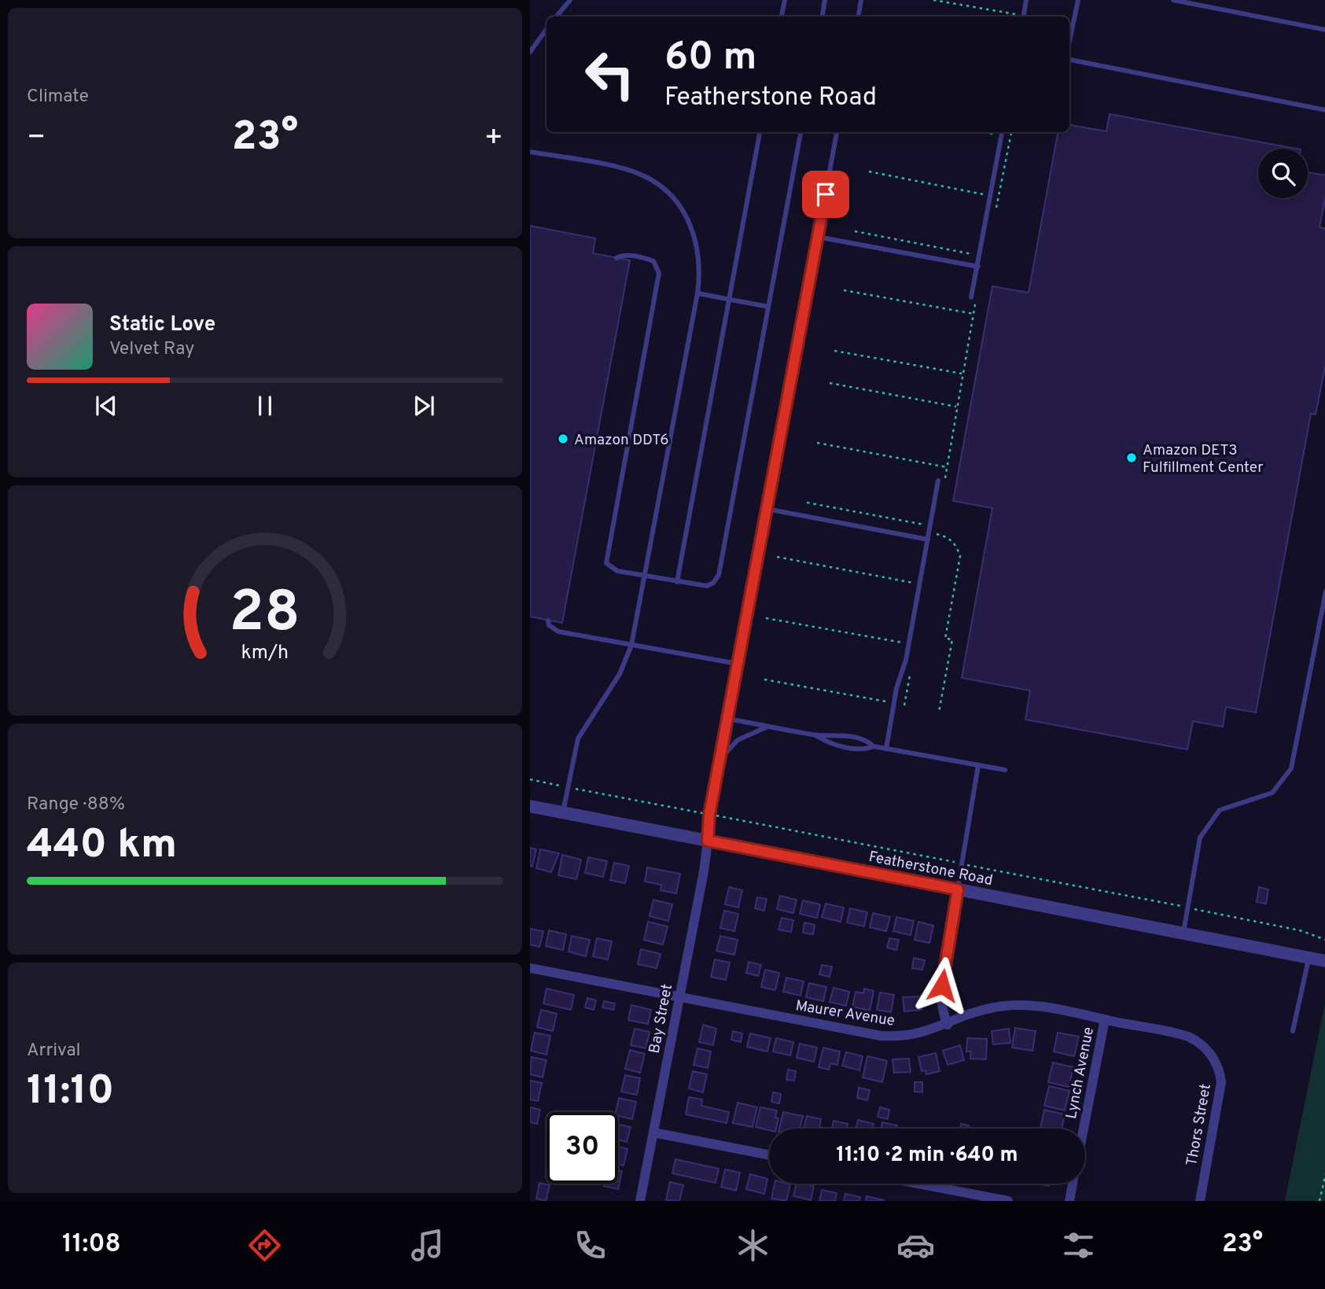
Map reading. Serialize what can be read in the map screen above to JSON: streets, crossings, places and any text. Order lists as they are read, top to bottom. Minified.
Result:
{"streets":{"street":["Featherstone Road","Maurer Avenue","Bay Street","Lynch Avenue","Thors Street"]},"crossings":[["Featherstone Road","Bay Street"],["Maurer Avenue","Bay Street"],["Maurer Avenue","Lynch Avenue"],["Maurer Avenue","Thors Street"]],"places":["Amazon DDT6","Amazon DET3 Fulfillment Center"],"page":{"tile":["Climate",["Range · 88%","440 km"],["Arrival","11:10"]],"turn":["60 m","Featherstone Road"],"heat":["−","23°","+"],"song":["Static Love","Velvet Ray"],"limit":"30","trip":"11:10 · 2 min · 640 m","tabs":["11:08","23°"],"gauge":["28","km/h"]}}
